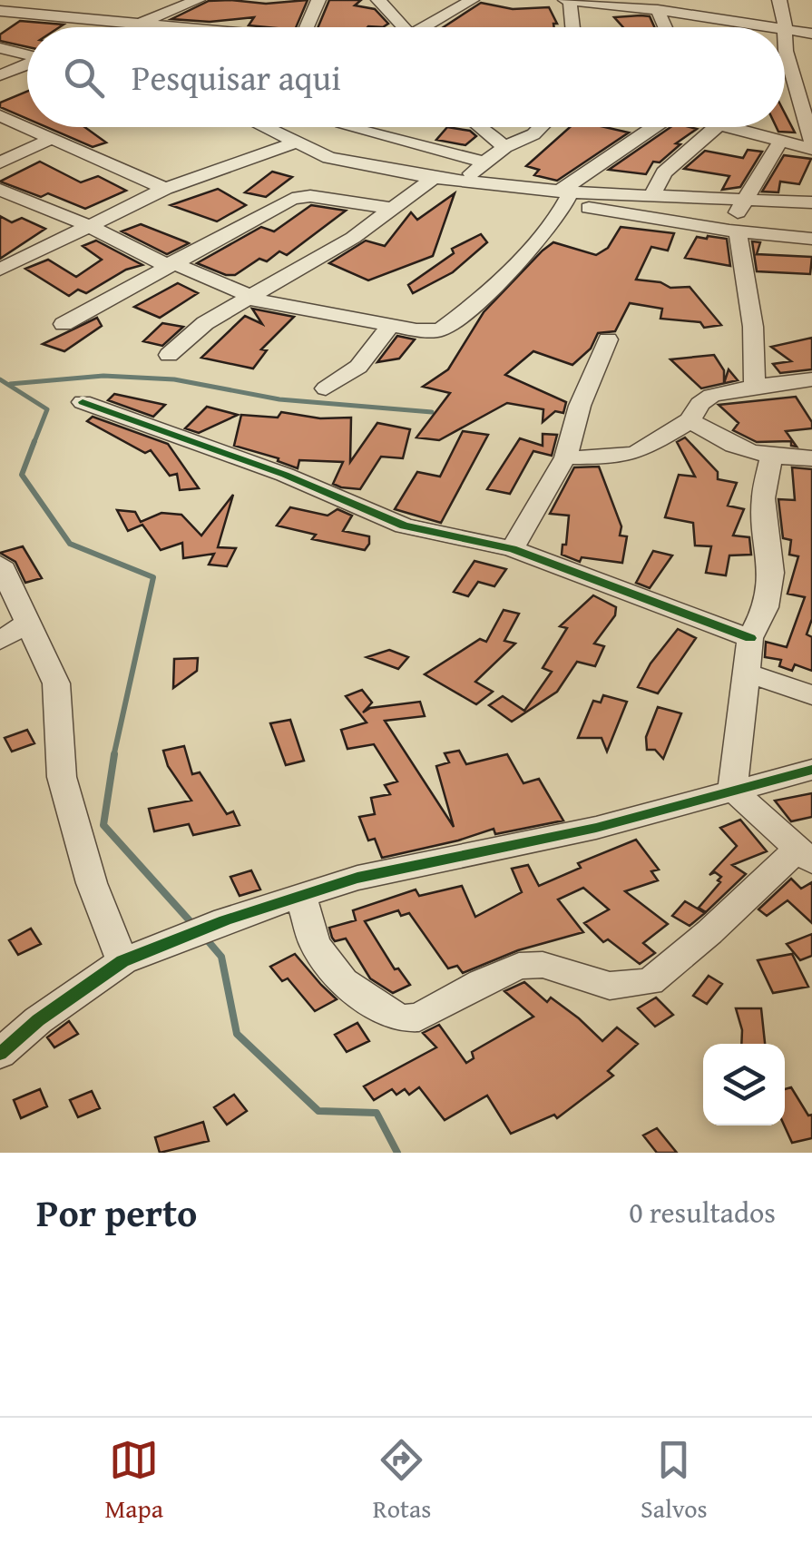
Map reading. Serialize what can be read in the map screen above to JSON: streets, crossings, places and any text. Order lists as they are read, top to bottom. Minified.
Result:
{"page":{"search":"Pesquisar aqui","heading":["Por perto","0 resultados"],"nav":["Mapa","Rotas","Salvos"]}}
